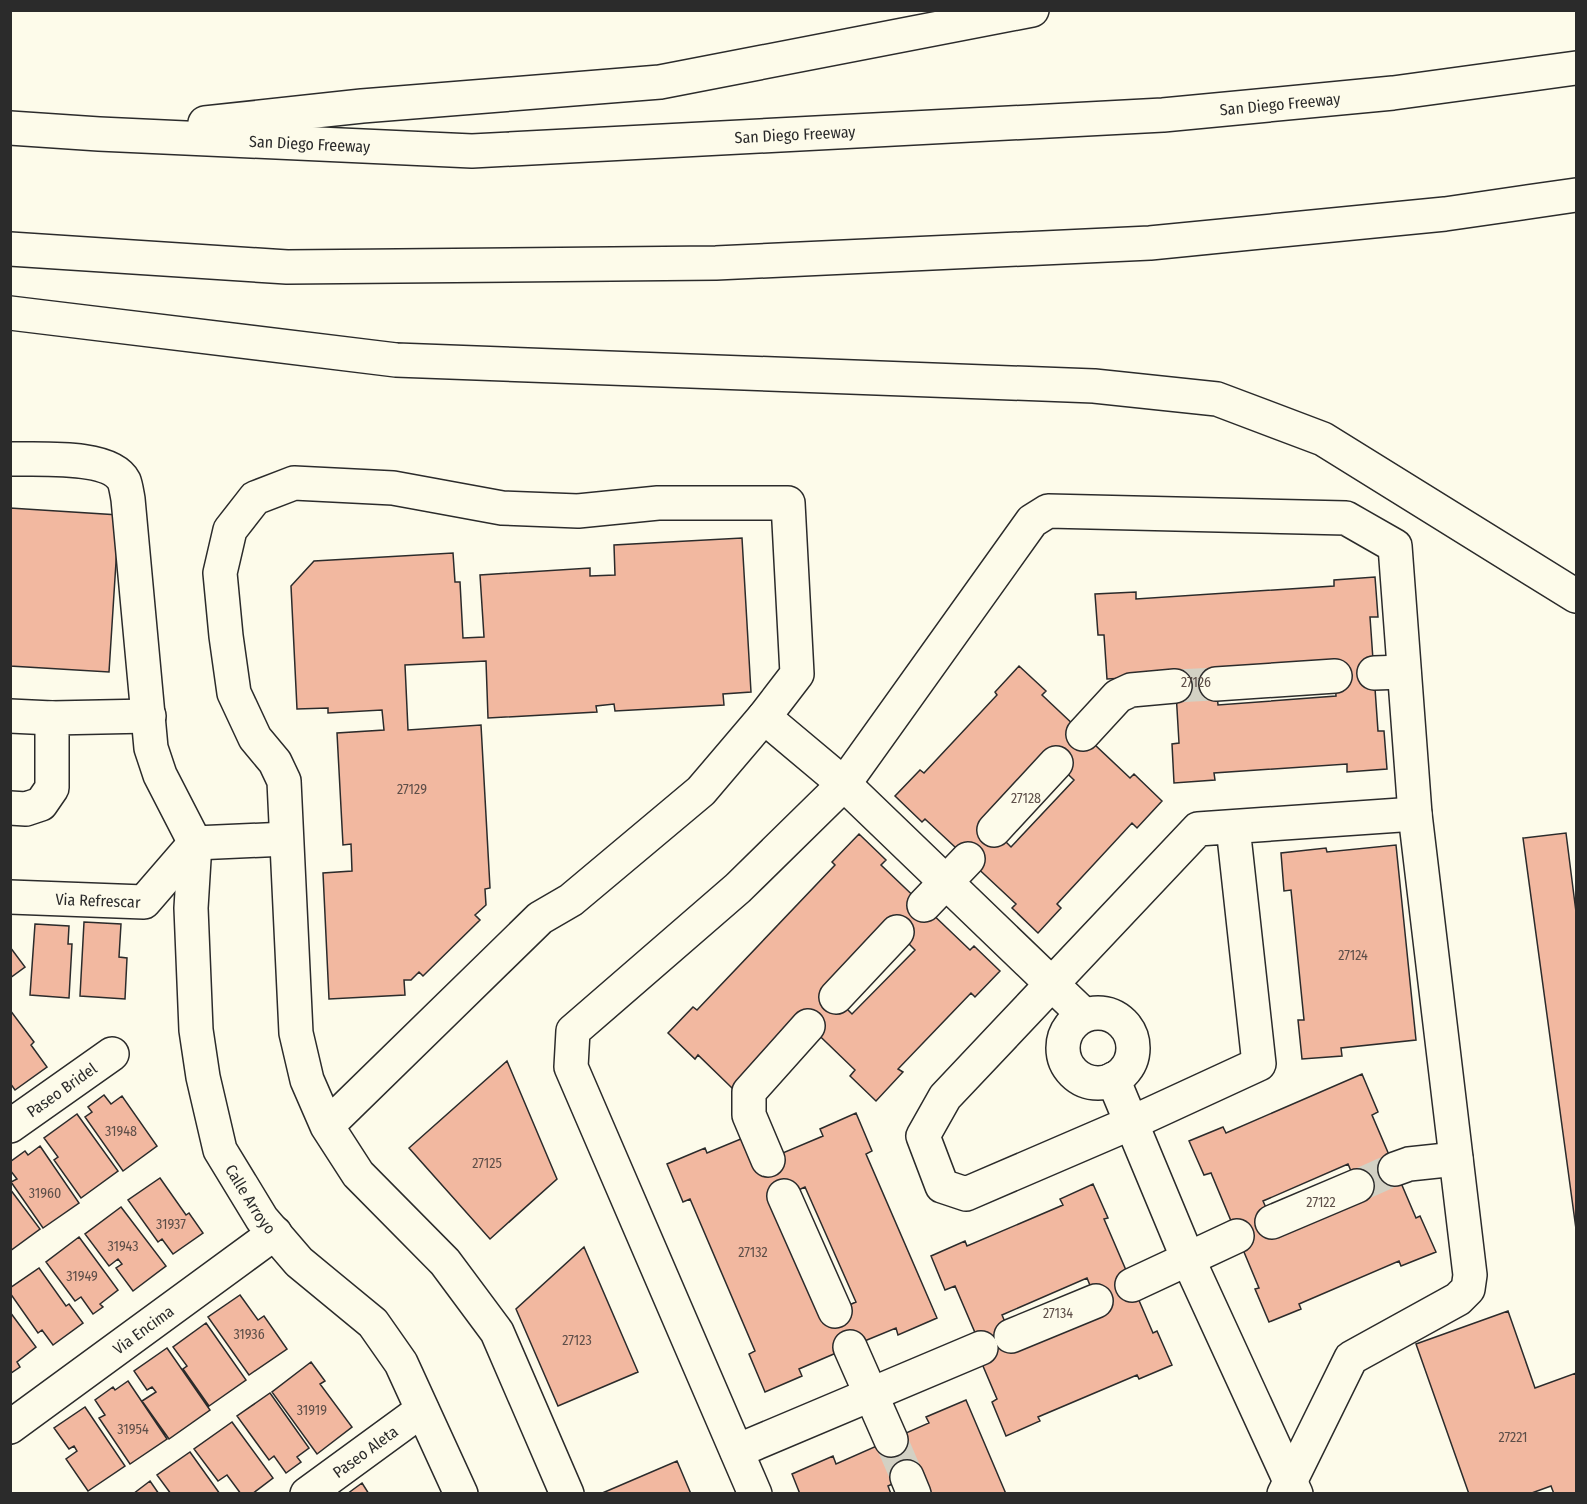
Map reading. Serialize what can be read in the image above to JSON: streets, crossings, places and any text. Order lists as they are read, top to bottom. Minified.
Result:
{"streets":{"main road":["San Diego Freeway","Via Refrescar","Paseo Bridel","Calle Arroyo","Via Encima","Paseo Aleta"]},"crossings":[["Via Refrescar","Calle Arroyo"],["Calle Arroyo","Via Encima"],["Calle Arroyo","Paseo Aleta"]],"house_numbers":["27126","27129","27128","27124","31948","27125","31960","27122","31937","31943","27132","31949","27134","31936","27123","31919","31954","27221"]}
